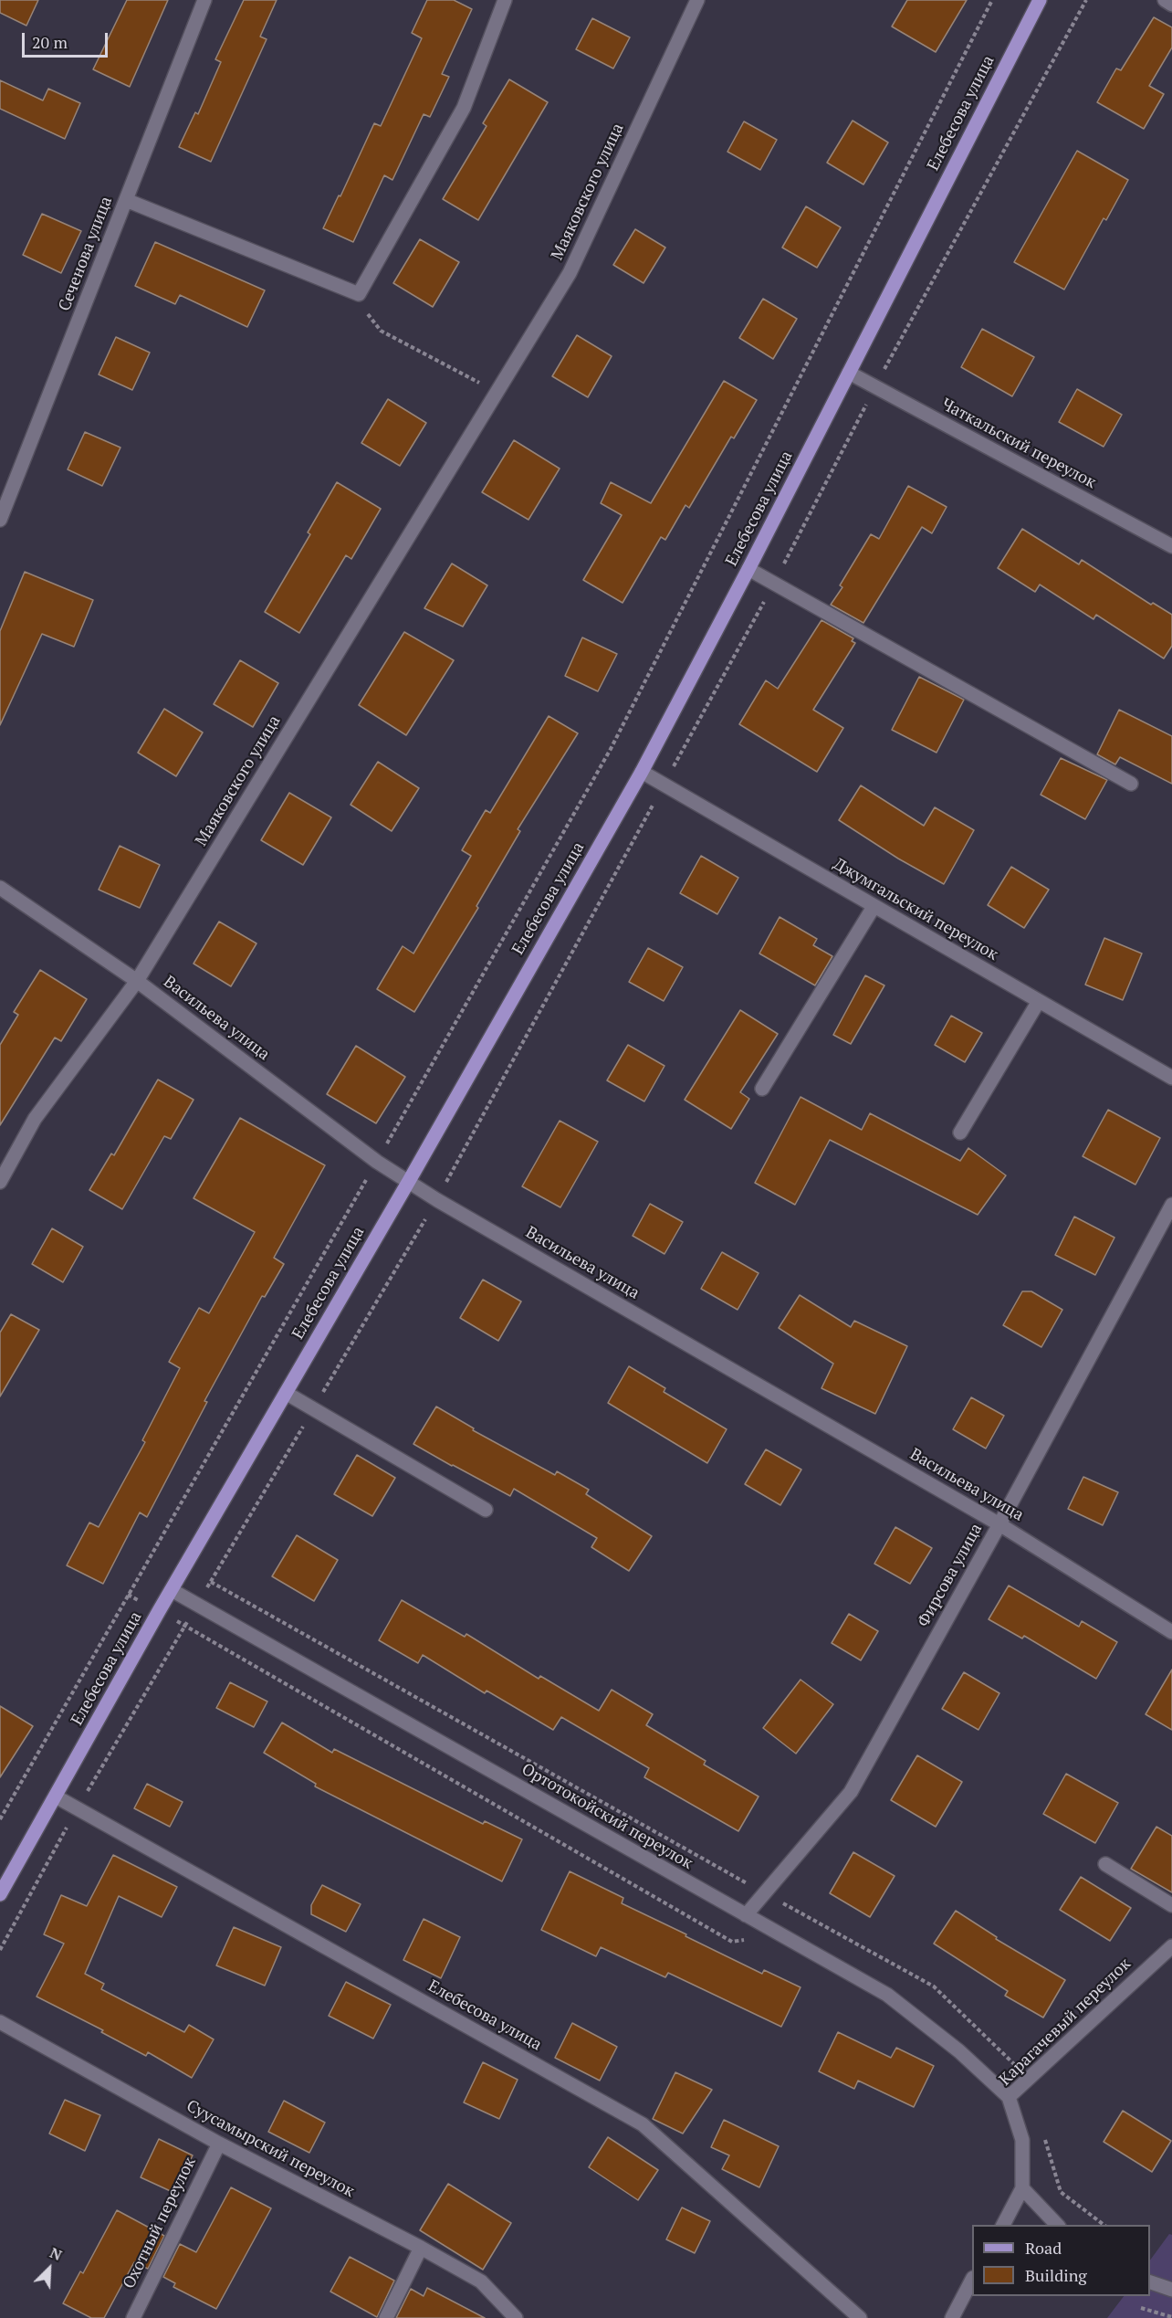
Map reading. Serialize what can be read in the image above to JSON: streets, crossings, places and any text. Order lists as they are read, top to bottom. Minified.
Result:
{"streets":{"main road":["Елебесова улица"],"street":["Маяковского улица","Сеченова улица","Чаткальский переулок","Джумгальский переулок","Васильева улица","Фирсова улица","Ортотокойский переулок","Карагачевый переулок","Суусамырский переулок","Охотный переулок"]},"crossings":[["Елебесова улица","Чаткальский переулок"],["Елебесова улица","Джумгальский переулок"],["Елебесова улица","Васильева улица"],["Елебесова улица","Ортотокойский переулок"],["Маяковского улица","Васильева улица"],["Васильева улица","Фирсова улица"],["Фирсова улица","Ортотокойский переулок"],["Ортотокойский переулок","Карагачевый переулок"],["Суусамырский переулок","Охотный переулок"]],"legend":["Road","Building"],"scale_bar":"20 m","north":"top right"}
